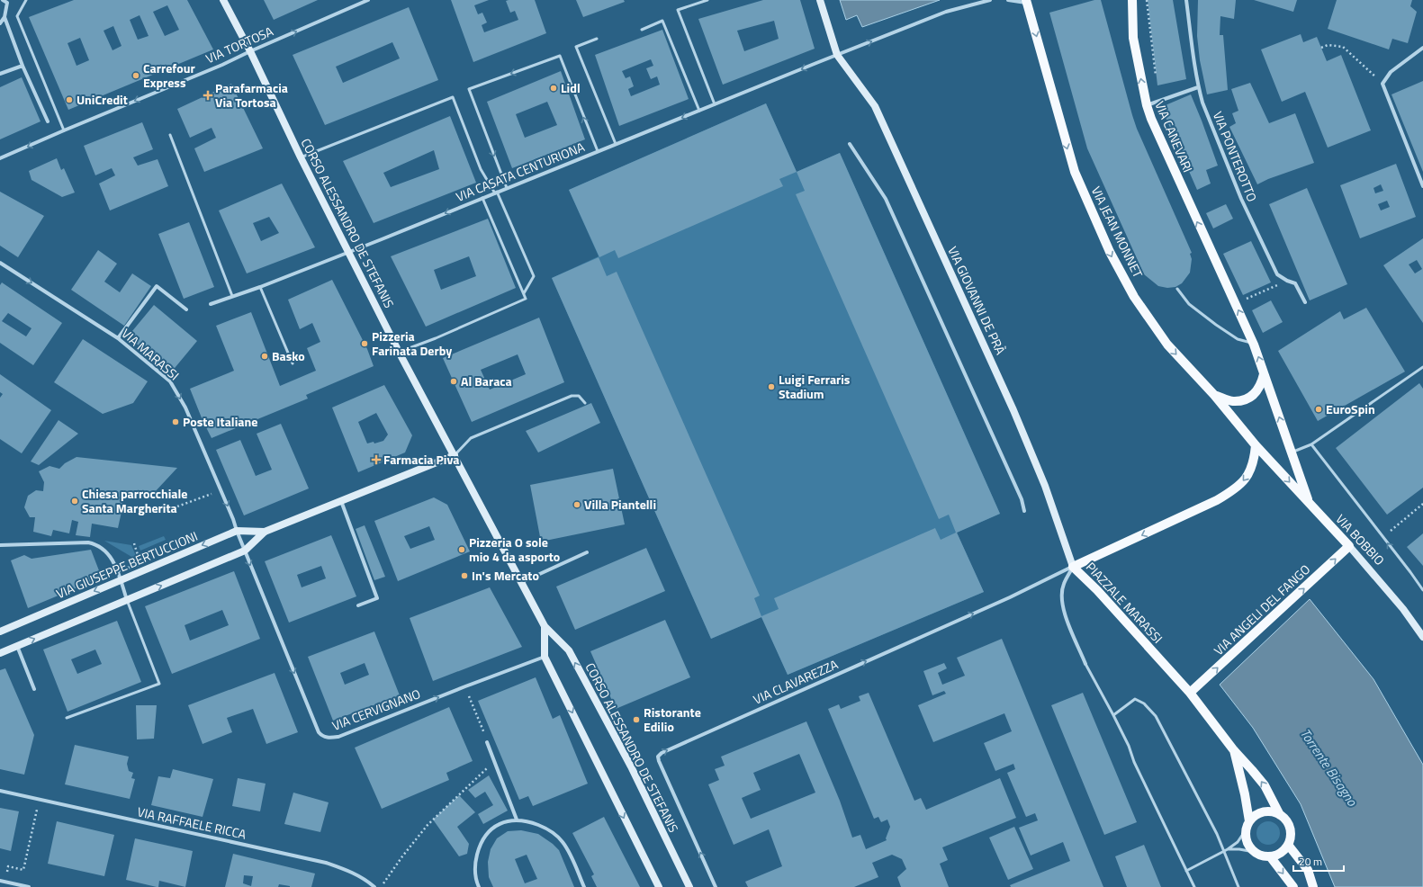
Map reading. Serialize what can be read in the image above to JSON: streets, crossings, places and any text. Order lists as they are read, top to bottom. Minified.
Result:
{"streets":{"main road":["VIA CANEVARI","CORSO ALESSANDRO DE STEFANIS","VIA JEAN MONNET","VIA GIOVANNI DE PRÀ","VIA BOBBIO","VIA GIUSEPPE BERTUCCIONI","PIAZZALE MARASSI","VIA ANGELI DEL FANGO"],"street":["VIA TORTOSA","VIA PONTEROTTO","VIA CASATA CENTURIONA","VIA MARASSI","VIA CLAVAREZZA","VIA CERVIGNANO","VIA RAFFAELE RICCA"]},"crossings":[["VIA TORTOSA","CORSO ALESSANDRO DE STEFANIS"],["VIA CANEVARI","VIA BOBBIO"],["VIA CASATA CENTURIONA","CORSO ALESSANDRO DE STEFANIS"],["VIA CASATA CENTURIONA","VIA GIOVANNI DE PRÀ"],["CORSO ALESSANDRO DE STEFANIS","VIA GIUSEPPE BERTUCCIONI"],["CORSO ALESSANDRO DE STEFANIS","VIA CERVIGNANO"],["VIA JEAN MONNET","VIA BOBBIO"],["VIA GIOVANNI DE PRÀ","PIAZZALE MARASSI"],["VIA GIOVANNI DE PRÀ","VIA CLAVAREZZA"],["VIA MARASSI","VIA GIUSEPPE BERTUCCIONI"],["VIA MARASSI","VIA CERVIGNANO"],["VIA BOBBIO","VIA ANGELI DEL FANGO"],["VIA GIUSEPPE BERTUCCIONI","VIA CERVIGNANO"],["PIAZZALE MARASSI","VIA ANGELI DEL FANGO"],["PIAZZALE MARASSI","VIA CLAVAREZZA"]],"one_way":["VIA CANEVARI","VIA JEAN MONNET","VIA MARASSI","VIA BOBBIO","VIA ANGELI DEL FANGO"],"water":["Torrente Bisagno"],"places":{"other":["Carrefour Express","Lidl","UniCredit","Pizzeria Farinata Derby","Basko","Al Baraca","Luigi Ferraris Stadium","EuroSpin","Poste Italiane","Chiesa parrocchiale Santa Margherita","Villa Piantelli","Pizzeria O sole mio 4 da asporto","In's Mercato","Ristorante Edilio"],"health":["Parafarmacia Via Tortosa","Farmacia Piva"]},"scale_bar":"20 m"}
